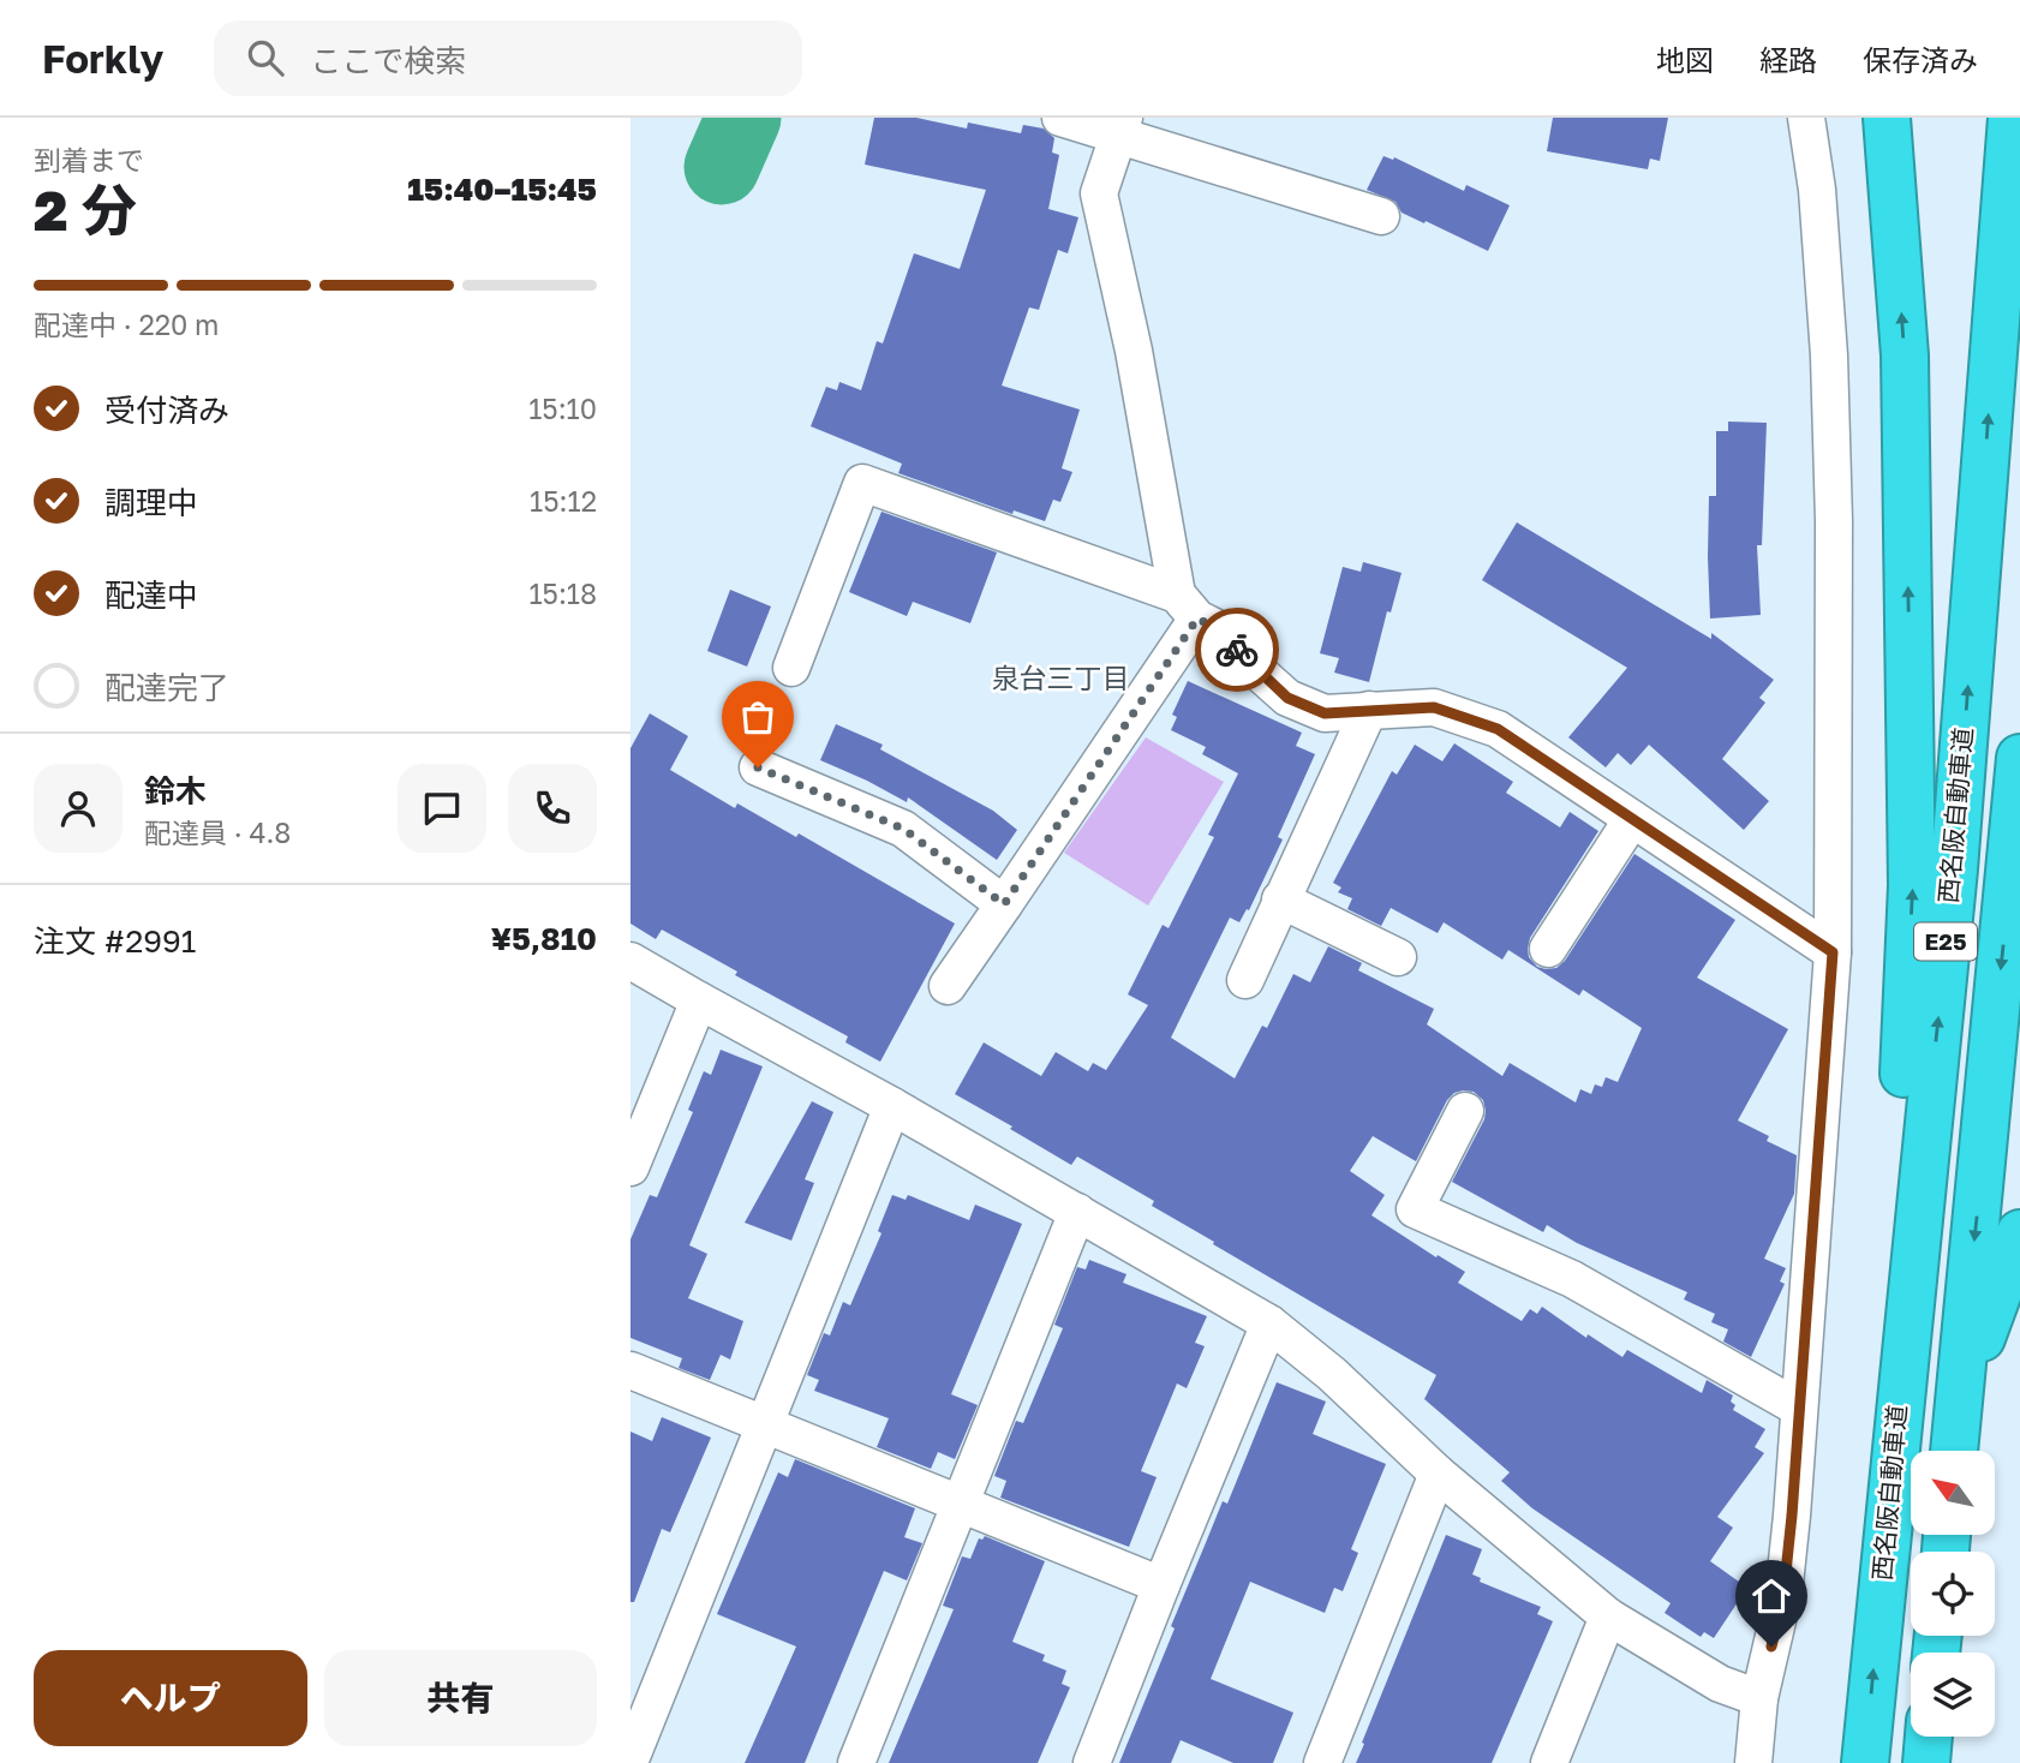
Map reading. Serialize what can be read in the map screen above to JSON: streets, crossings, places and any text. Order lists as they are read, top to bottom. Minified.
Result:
{"streets":{"highway":["西名阪自動車道","E25"]},"districts":["泉台三丁目"],"north":"top left","page":{"header":"Forkly","search":"ここで検索","nav":["地図","経路","保存済み"],"heading":["2 分","到着まで","15:40–15:45"],"panel":["鈴木","配達員 · 4.8","注文 #2991","¥5,810"],"bar":"配達中 · 220 m","list":[["受付済み","15:10"],["調理中","15:12"],["配達中","15:18"],"配達完了"],"buttons":["ヘルプ","共有"]}}
